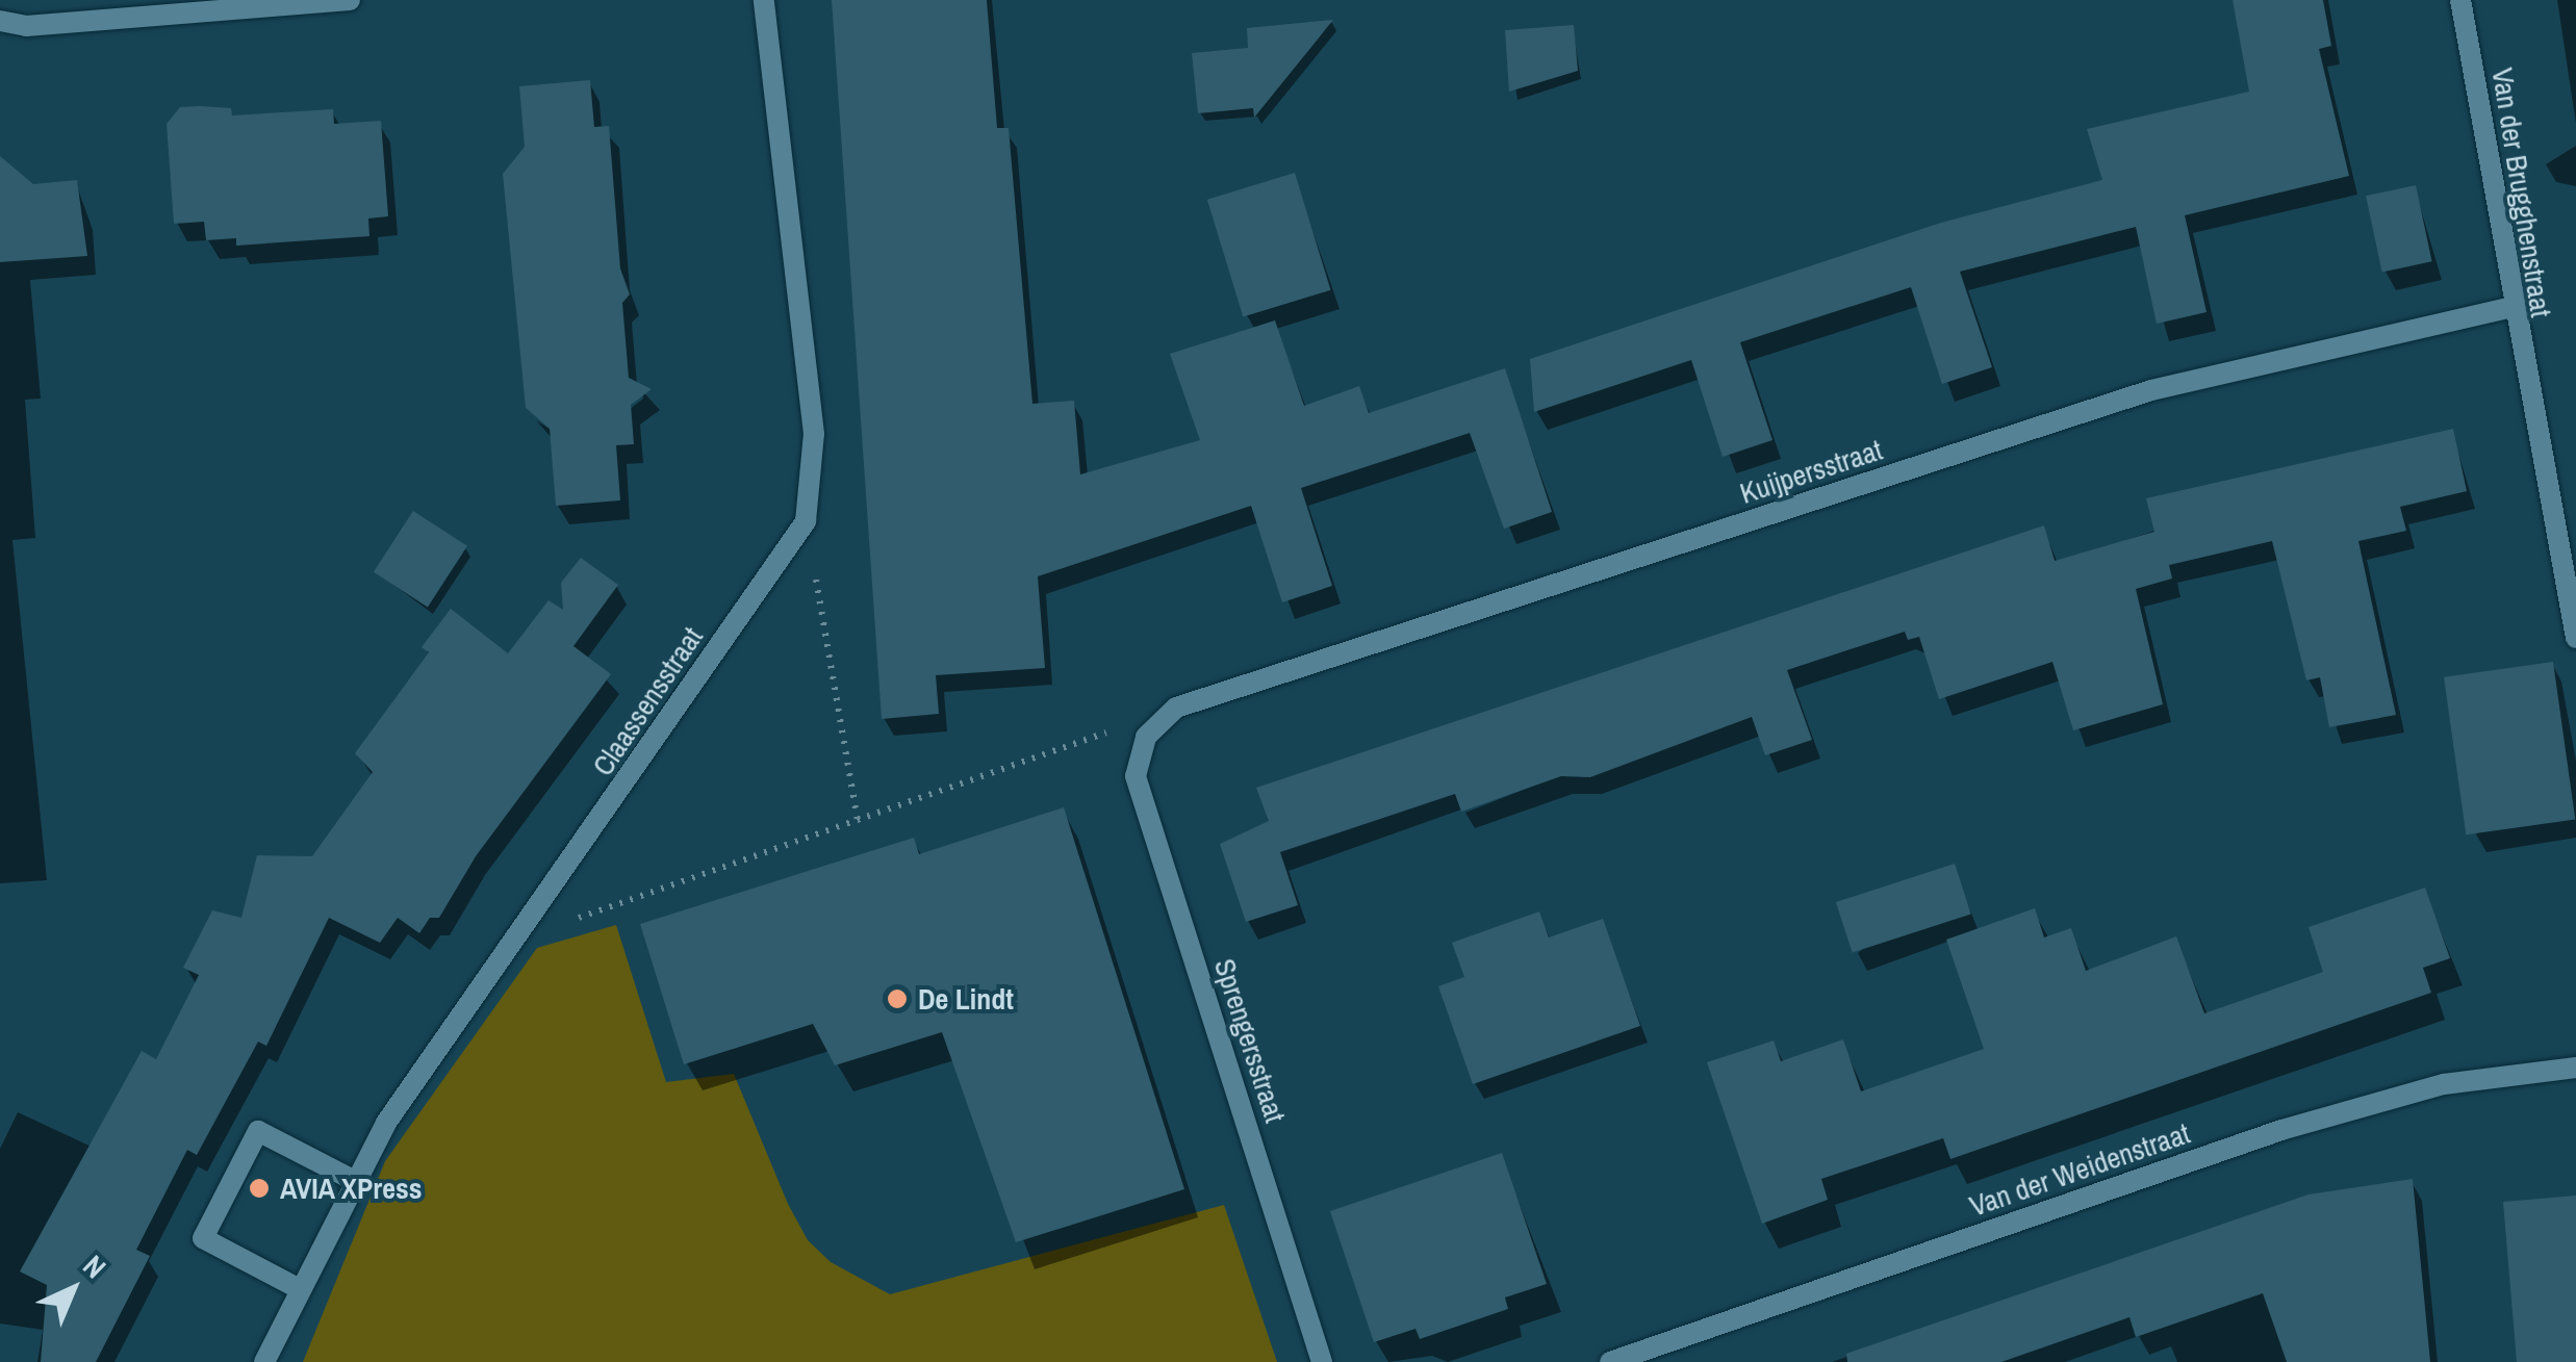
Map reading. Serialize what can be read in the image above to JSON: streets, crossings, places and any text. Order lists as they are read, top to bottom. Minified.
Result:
{"streets":{"street":["Van der Brugghenstraat","Kuijpersstraat","Claassensstraat","Sprengersstraat","Van der Weidenstraat"]},"crossings":[["Van der Brugghenstraat","Kuijpersstraat"],["Kuijpersstraat","Sprengersstraat"]],"places":["De Lindt","AVIA XPress"],"north":"top right"}
